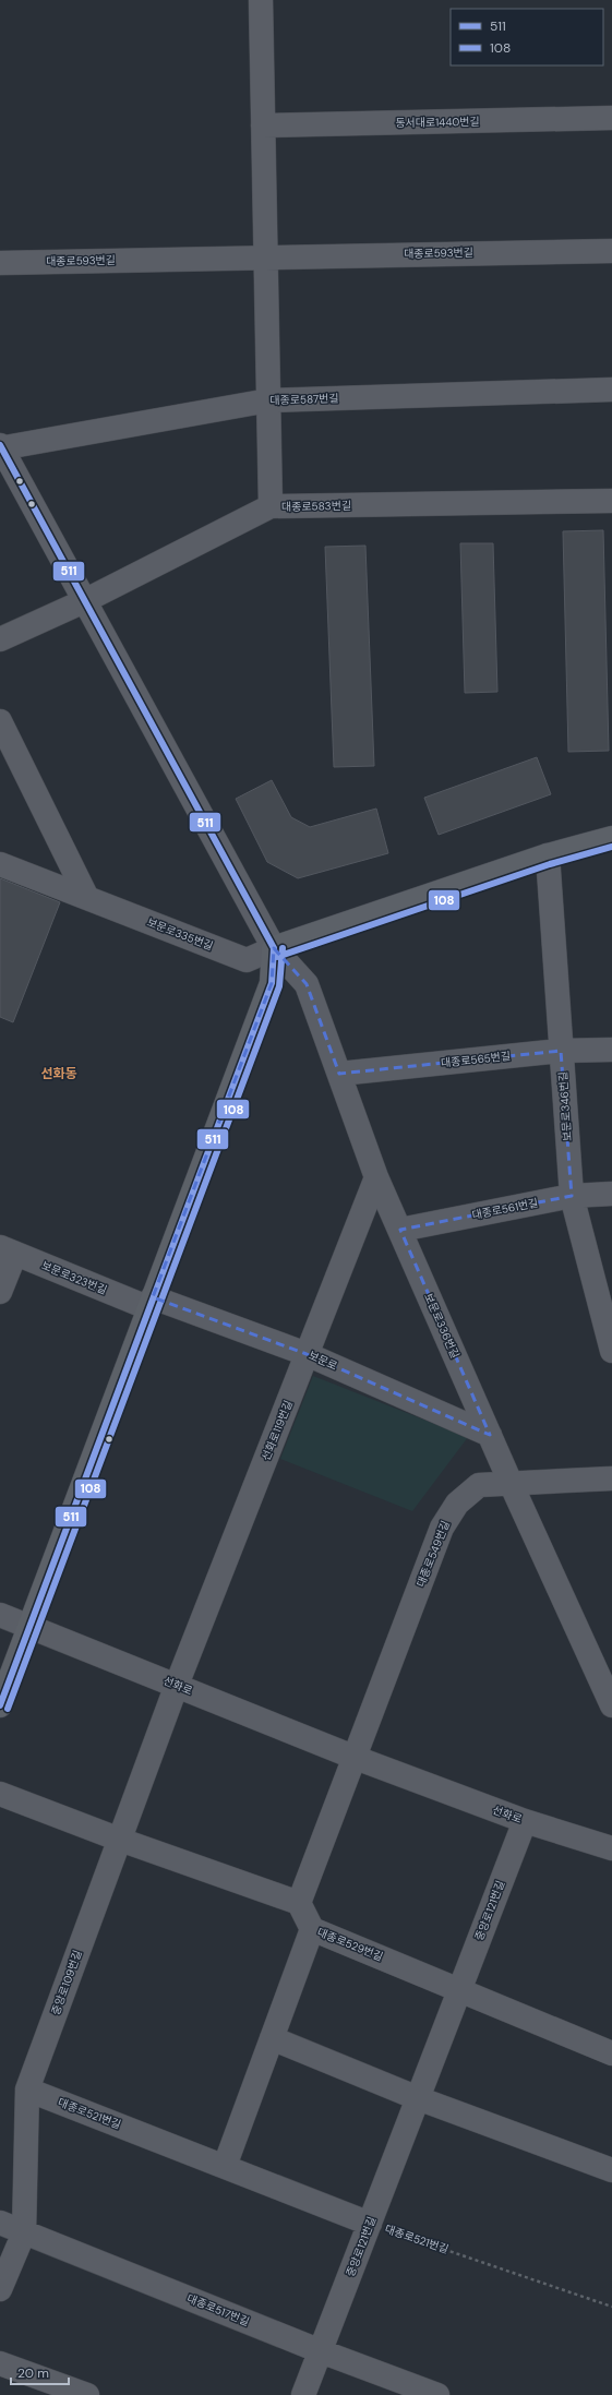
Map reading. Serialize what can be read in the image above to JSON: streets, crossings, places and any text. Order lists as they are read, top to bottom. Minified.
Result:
{"streets":{"street":["동서대로1440번길","대종로593번길","대종로587번길","대종로583번길","보문로335번길","대종로565번길","보문로346번길","대종로561번길","보문로323번길","보문로336번길","보문로","선화로119번길","대종로549번길","선화로","중앙로121번길","대종로529번길","중앙로109번길","대종로521번길","대종로517번길"]},"crossings":[["대종로587번길","보문로336번길"],["대종로583번길","보문로336번길"],["보문로335번길","보문로336번길"],["대종로565번길","보문로346번길"],["대종로565번길","보문로336번길"],["보문로346번길","대종로561번길"],["대종로561번길","보문로336번길"],["보문로323번길","보문로"],["보문로336번길","보문로"],["보문로336번길","선화로119번길"],["보문로336번길","대종로549번길"],["보문로","선화로119번길"],["선화로119번길","선화로"],["선화로119번길","중앙로109번길"],["대종로549번길","선화로"],["선화로","중앙로121번길"],["선화로","중앙로109번길"],["중앙로121번길","대종로529번길"],["중앙로121번길","대종로521번길"],["중앙로121번길","대종로517번길"],["중앙로109번길","대종로521번길"],["중앙로109번길","대종로517번길"]],"districts":["선화동"],"lines":["transit line 511","transit line 108"],"legend":["511","108"],"scale_bar":"20 m"}
